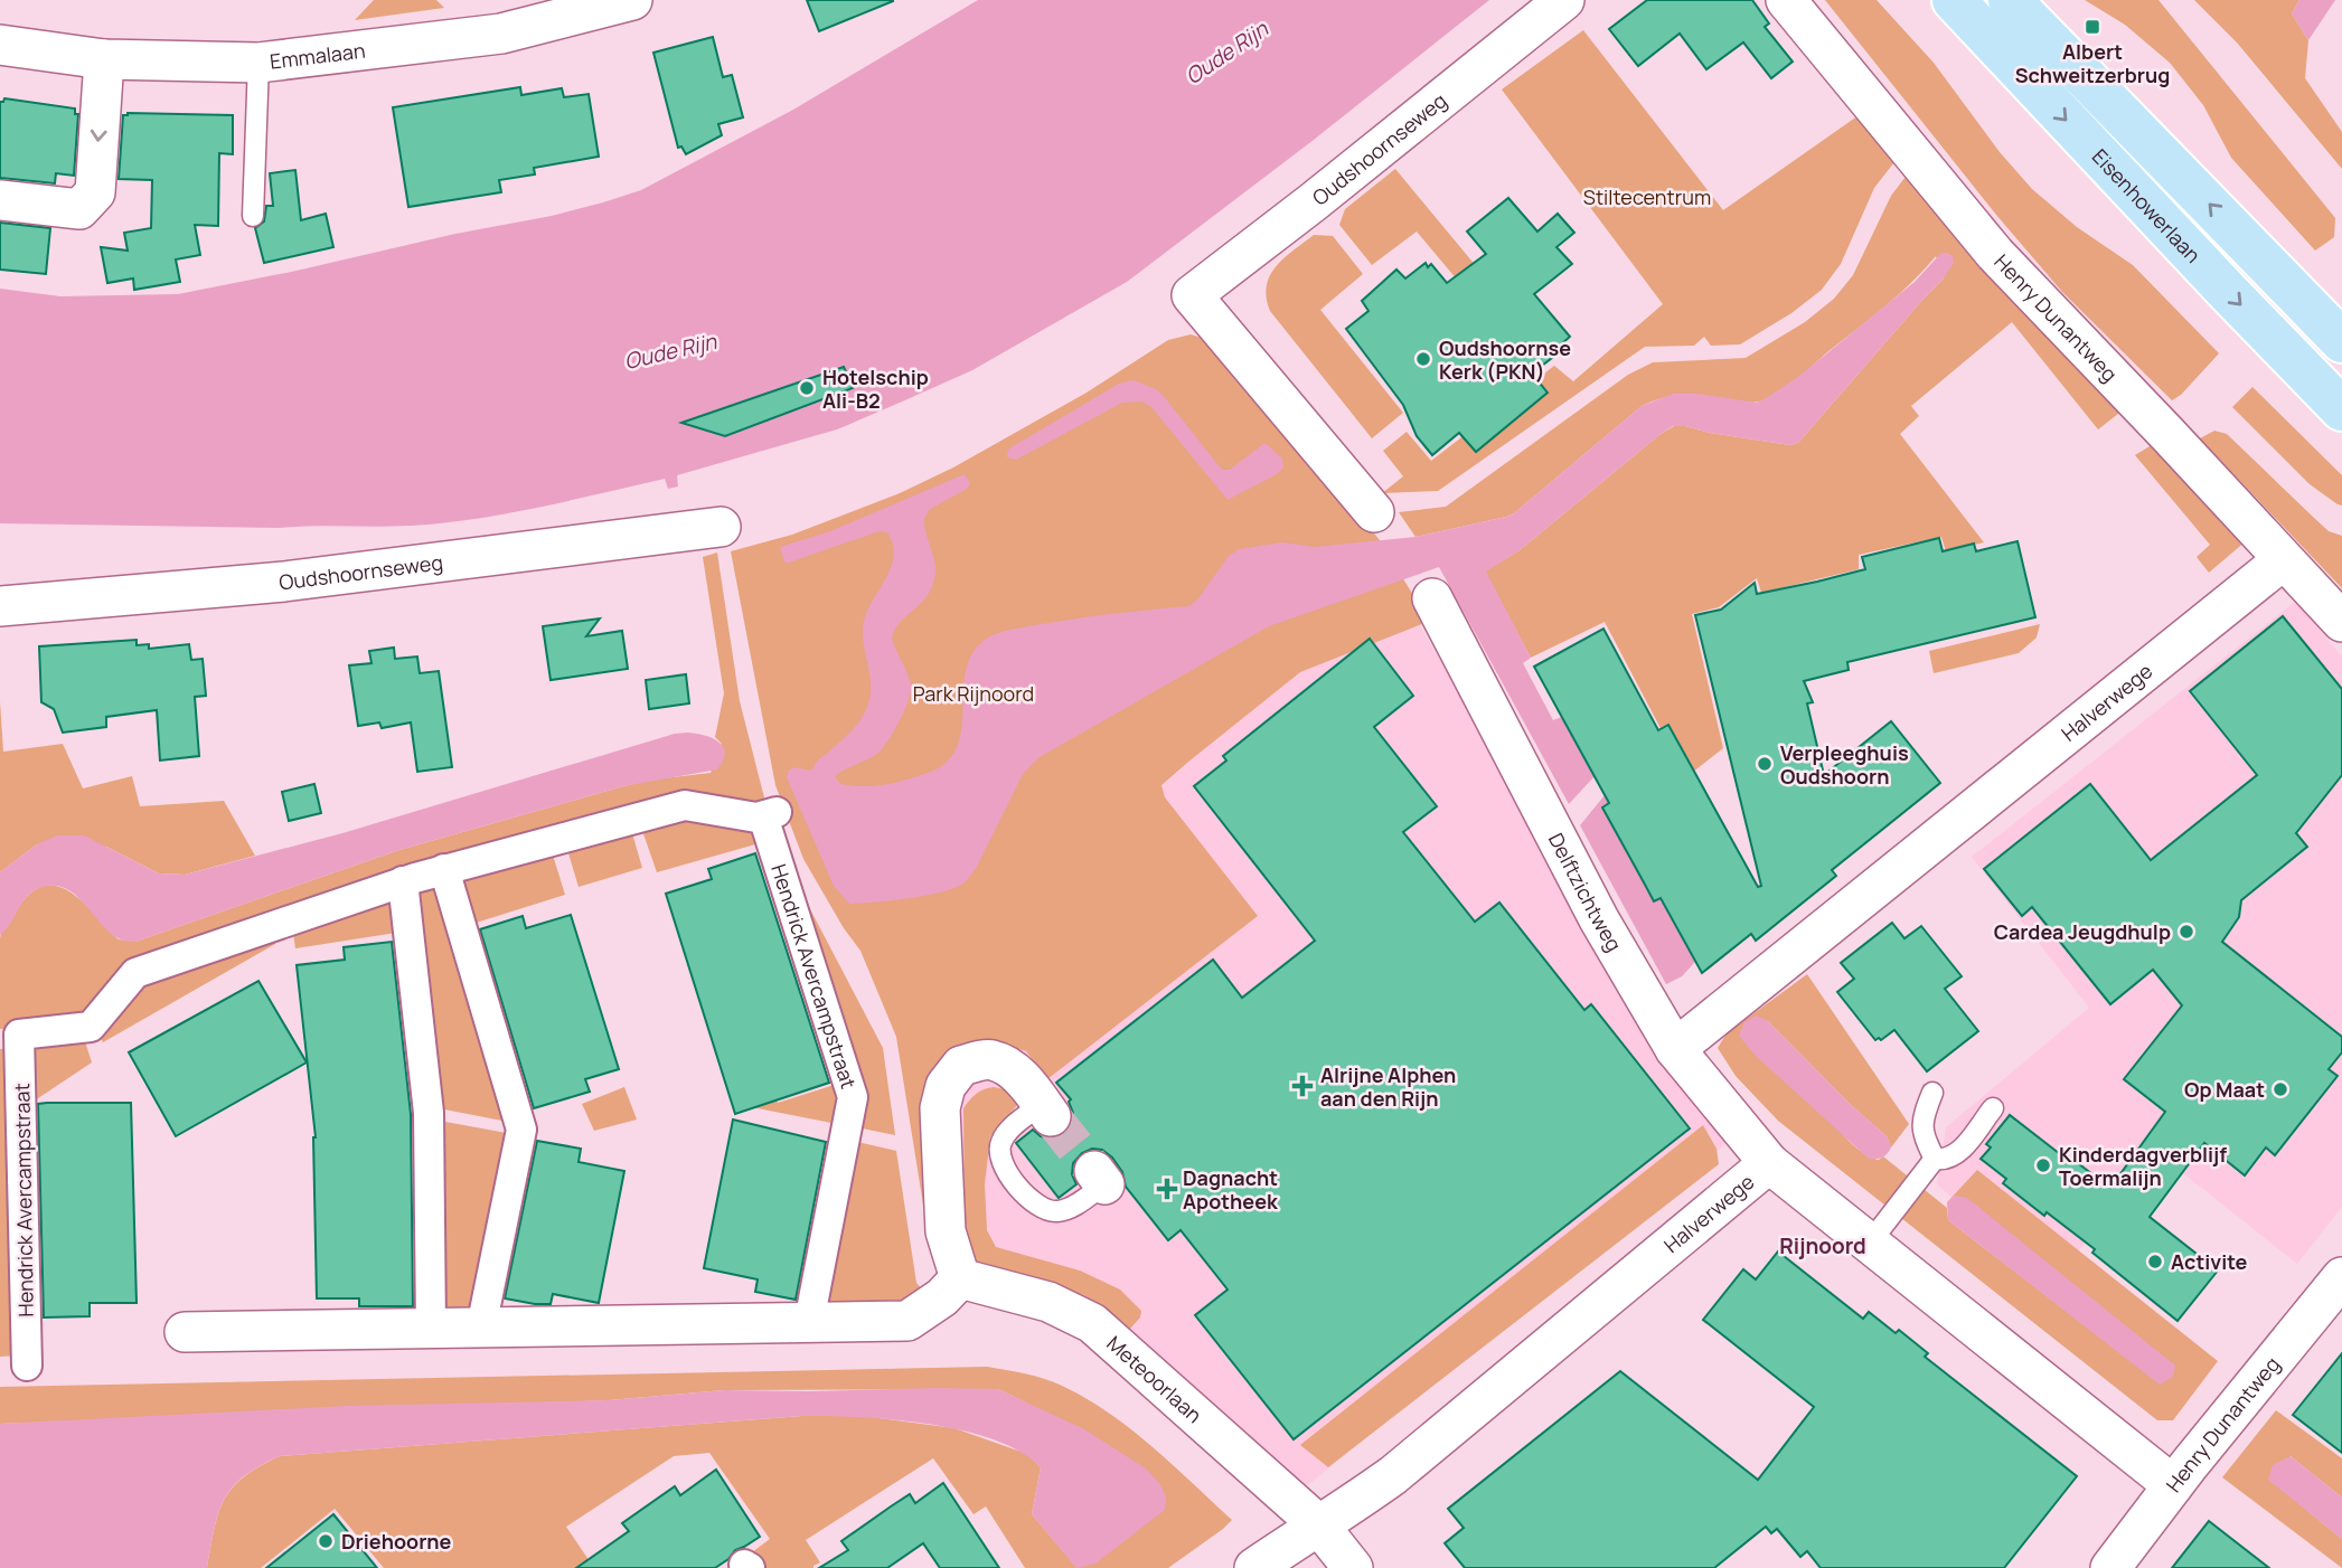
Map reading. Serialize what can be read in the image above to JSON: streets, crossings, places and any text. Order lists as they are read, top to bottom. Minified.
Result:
{"streets":{"main road":["Eisenhowerlaan"],"street":["Emmalaan","Oudshoornseweg","Henry Dunantweg","Halverwege","Delftzichtweg","Hendrick Avercampstraat","Meteoorlaan"]},"crossings":[["Henry Dunantweg","Halverwege"],["Halverwege","Delftzichtweg"],["Halverwege","Meteoorlaan"]],"districts":["Rijnoord"],"water":["Oude Rijn"],"parks":["Stiltecentrum","Park Rijnoord"],"places":{"transit":["Albert Schweitzerbrug"],"other":["Oudshoornse Kerk (PKN)","Hotelschip Ali-B2","Verpleeghuis Oudshoorn","Cardea Jeugdhulp","Op Maat","Kinderdagverblijf Toermalijn","Activite","Driehoorne"],"health":["Alrijne Alphen aan den Rijn","Dagnacht Apotheek"]}}
